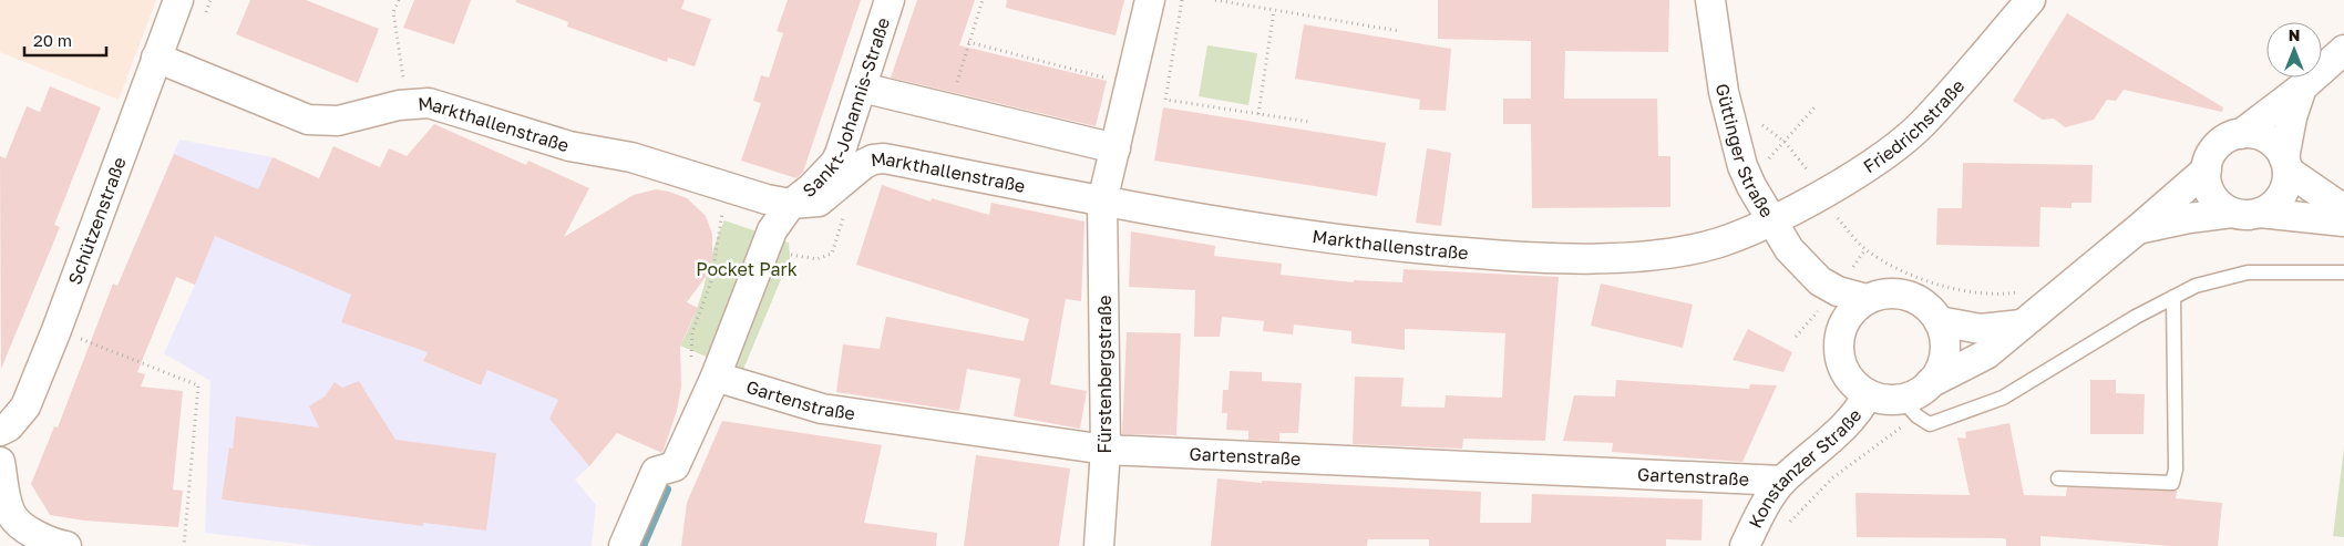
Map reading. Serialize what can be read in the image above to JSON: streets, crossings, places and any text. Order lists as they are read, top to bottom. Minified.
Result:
{"streets":{"street":["Sankt-Johannis-Straße","Friedrichstraße","Markthallenstraße","Güttinger Straße","Schützenstraße","Fürstenbergstraße","Gartenstraße","Konstanzer Straße"]},"crossings":[["Sankt-Johannis-Straße","Markthallenstraße"],["Sankt-Johannis-Straße","Gartenstraße"],["Friedrichstraße","Markthallenstraße"],["Friedrichstraße","Güttinger Straße"],["Markthallenstraße","Güttinger Straße"],["Markthallenstraße","Schützenstraße"],["Markthallenstraße","Fürstenbergstraße"],["Güttinger Straße","Konstanzer Straße"],["Fürstenbergstraße","Gartenstraße"],["Gartenstraße","Konstanzer Straße"]],"parks":["Pocket Park"],"scale_bar":"20 m","north":"top"}
